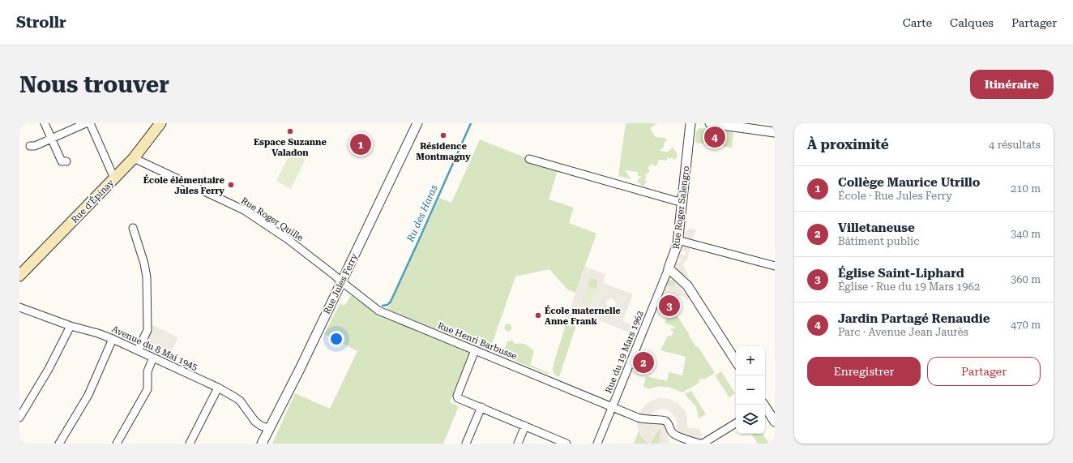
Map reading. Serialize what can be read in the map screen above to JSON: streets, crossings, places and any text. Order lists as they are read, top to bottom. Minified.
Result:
{"streets":{"main road":["Rue d'Épinay"],"street":["Rue Roger Salengro","Rue Roger Quille","Rue Jules Ferry","Rue Henri Barbusse","Avenue du 8 Mai 1945","Rue du 19 Mars 1962"]},"crossings":[["Rue d'Épinay","Rue Roger Quille"],["Rue Roger Salengro","Rue du 19 Mars 1962"],["Rue Roger Quille","Rue Jules Ferry"],["Rue Roger Quille","Rue Henri Barbusse"],["Rue Jules Ferry","Rue Henri Barbusse"],["Rue Jules Ferry","Avenue du 8 Mai 1945"],["Rue Henri Barbusse","Rue du 19 Mars 1962"]],"water":["Ru des Haras"],"places":["Espace Suzanne Valadon","Résidence Montmagny","École élémentaire Jules Ferry","École maternelle Anne Frank"],"page":{"header":"Strollr","nav":["Carte","Calques","Partager"],"buttons":["Itinéraire",["Enregistrer","Partager"]],"title":"Nous trouver","heading":["À proximité","4 résultats"],"pins":["4","1","3","2"],"list":[{"mark":"1","name":"Collège Maurice Utrillo","note":"École · Rue Jules Ferry","value":"210 m"},{"mark":"2","name":"Villetaneuse","note":"Bâtiment public","value":"340 m"},{"mark":"3","name":"Église Saint-Liphard","note":"Église · Rue du 19 Mars 1962","value":"360 m"},{"mark":"4","name":"Jardin Partagé Renaudie","note":"Parc · Avenue Jean Jaurès","value":"470 m"}],"map_buttons":["+","−"]}}
